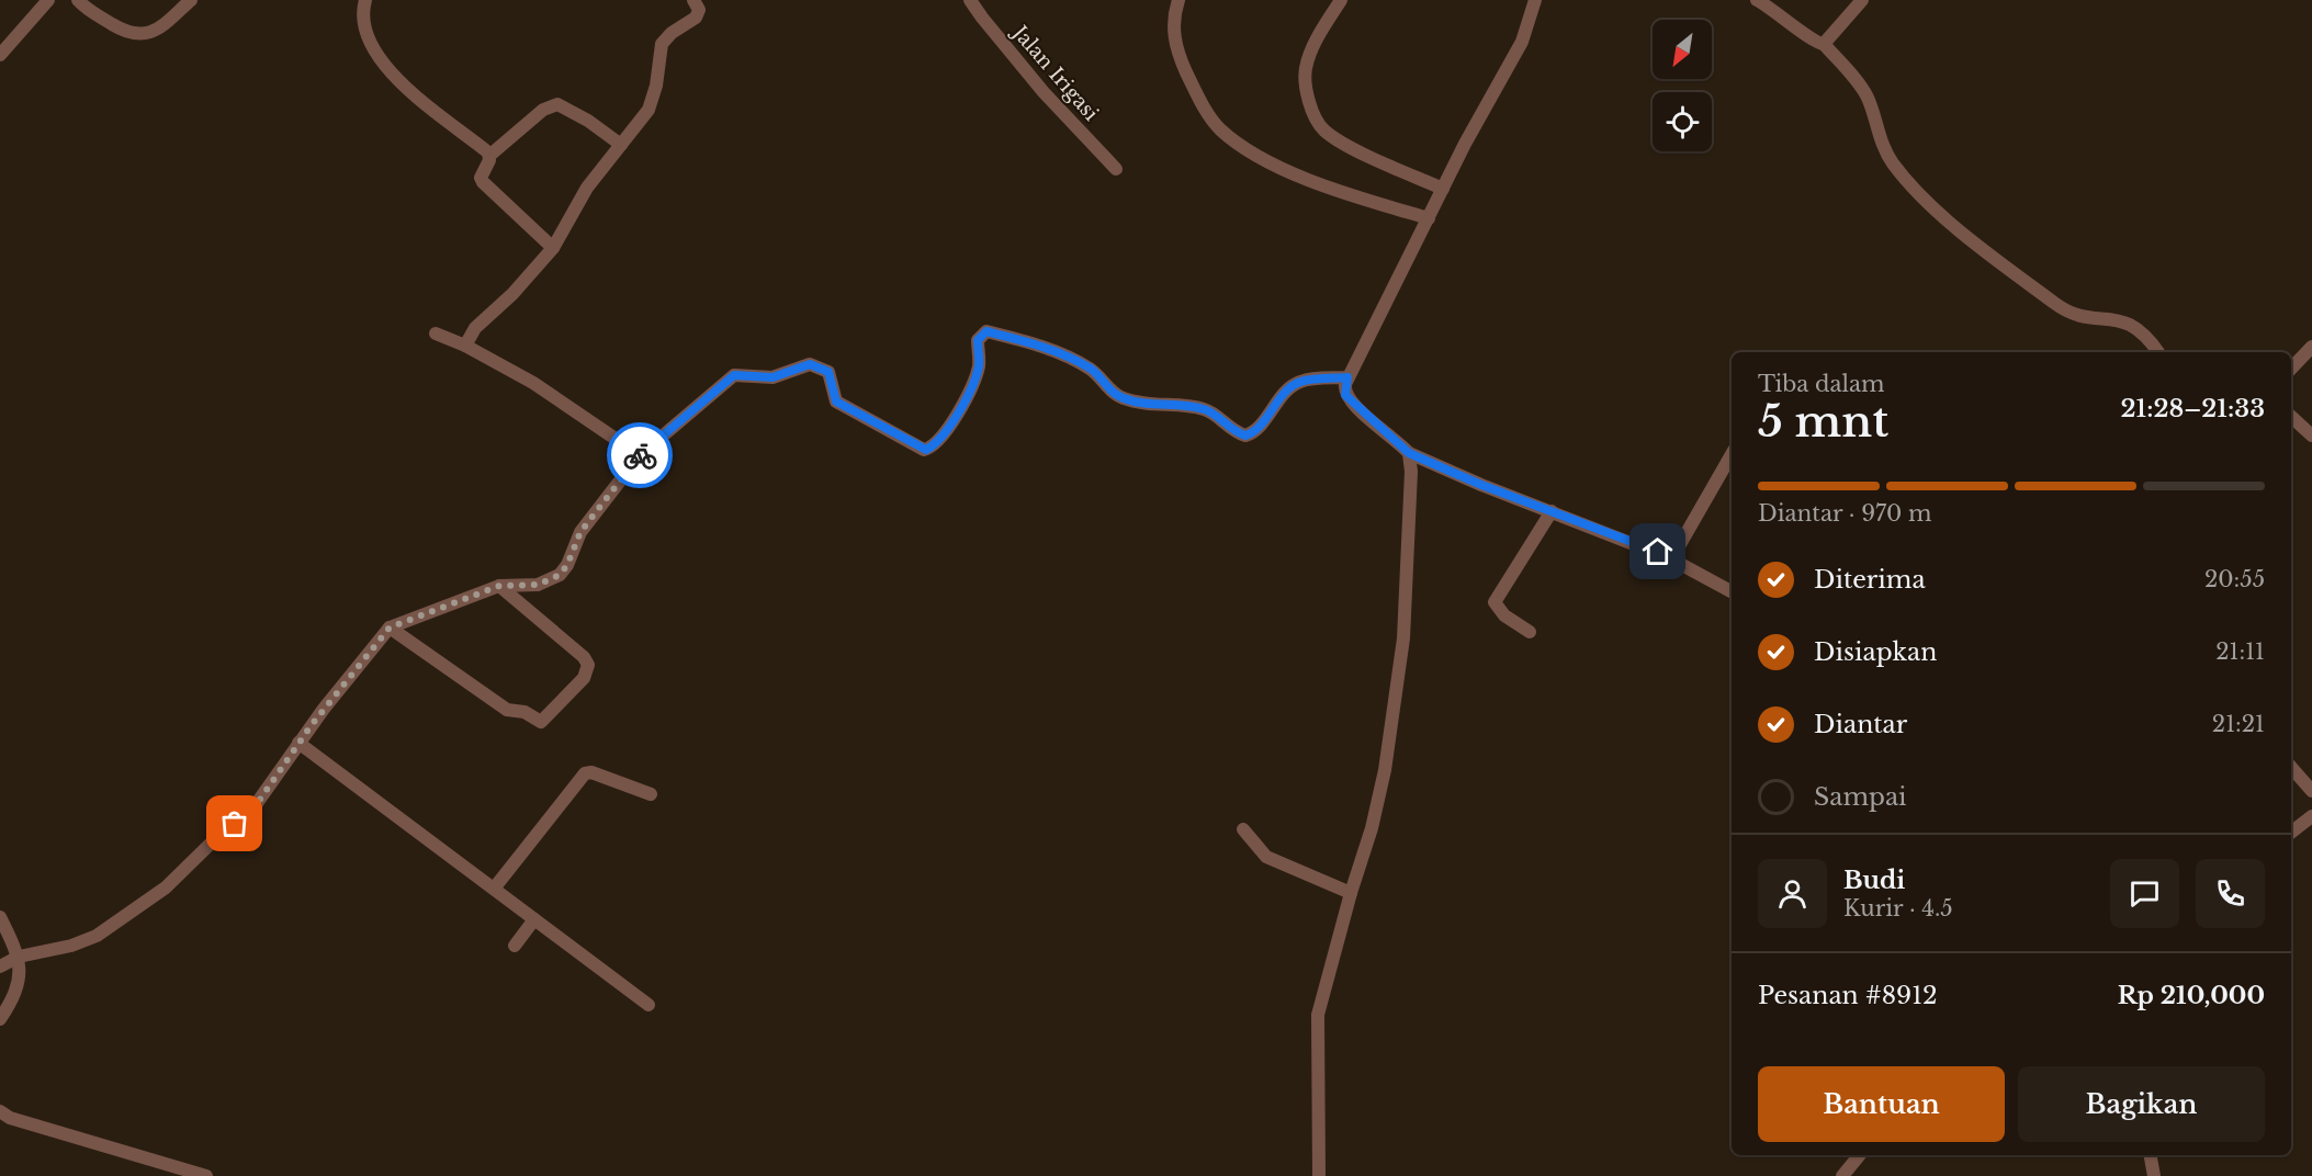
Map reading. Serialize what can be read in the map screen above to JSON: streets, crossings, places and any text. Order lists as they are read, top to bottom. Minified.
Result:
{"streets":{"street":["Jalan Irigasi"]},"north":"bottom left","page":{"heading":["5 mnt","Tiba dalam","21:28–21:33"],"panel":["Budi","Kurir · 4.5","Pesanan #8912","Rp 210,000"],"bar":"Diantar · 970 m","list":[["Diterima","20:55"],["Disiapkan","21:11"],["Diantar","21:21"],"Sampai"],"buttons":["Bantuan","Bagikan"]}}
